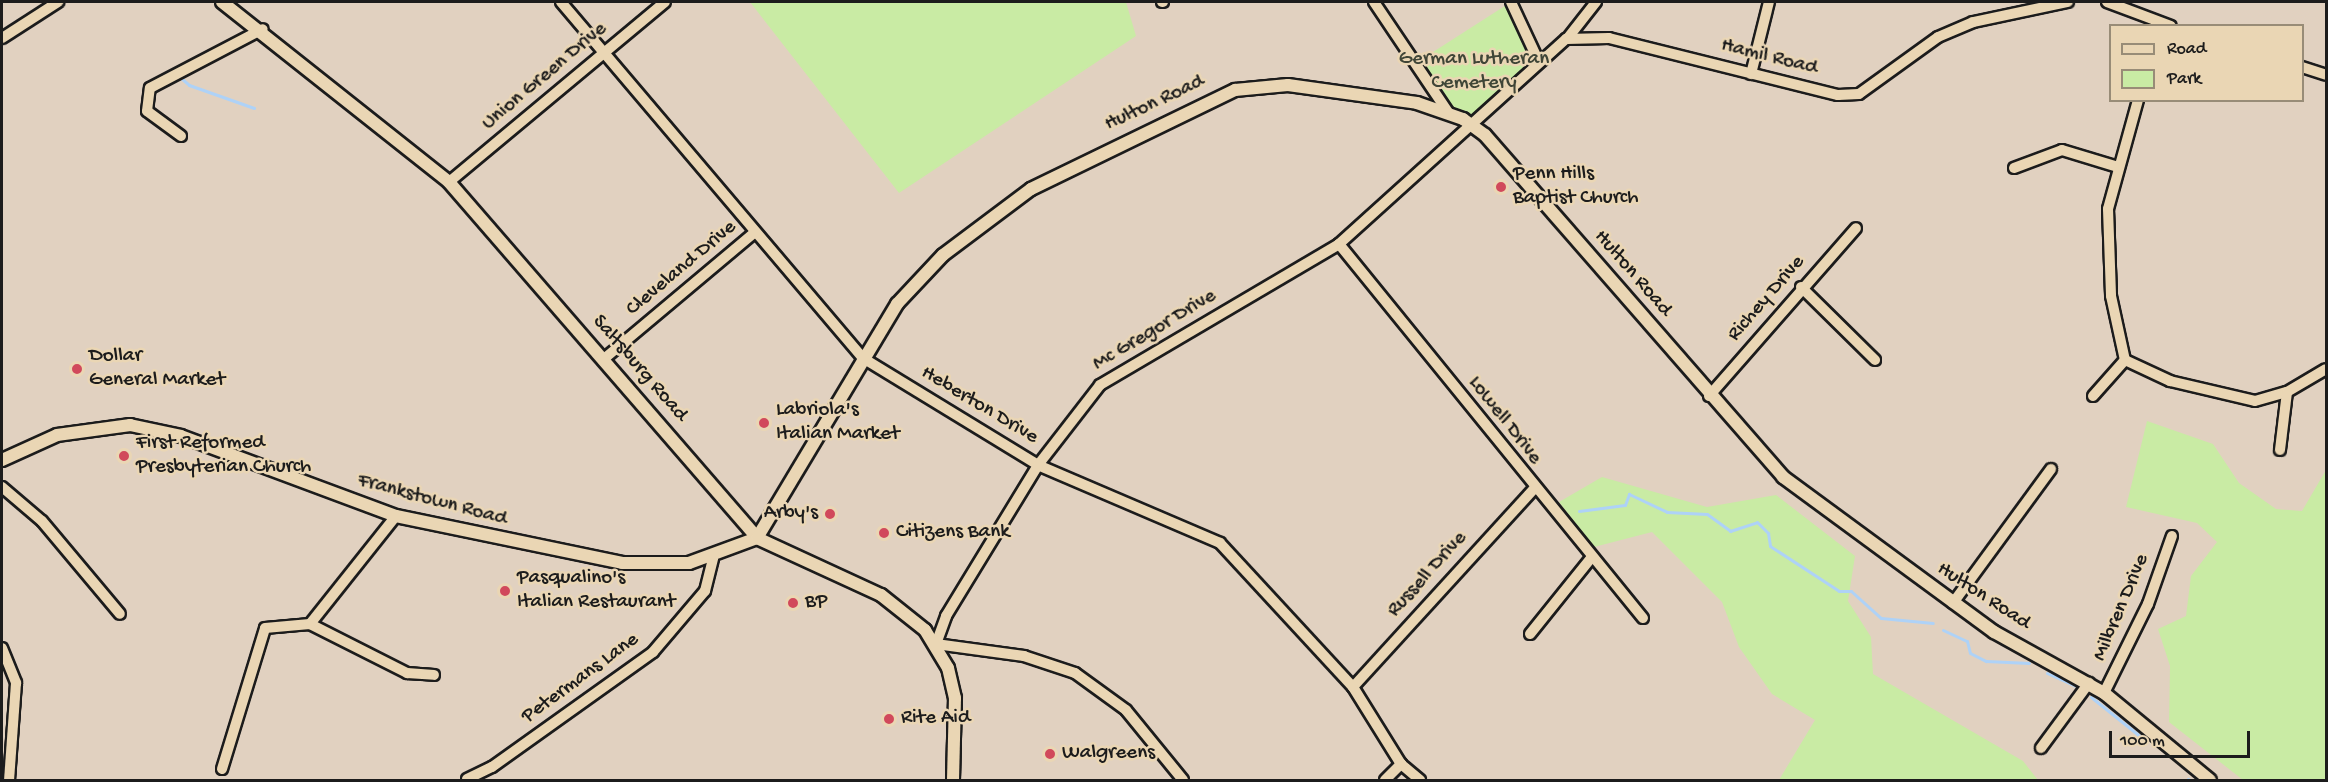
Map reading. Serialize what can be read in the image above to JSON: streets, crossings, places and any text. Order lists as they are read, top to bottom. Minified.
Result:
{"streets":{"main road":["Hulton Road","Saltsburg Road","Frankstown Road"],"street":["Hamil Road","Union Green Drive","Cleveland Drive","Richey Drive","Mc Gregor Drive","Heberton Drive","Lowell Drive","Russell Drive","Milbren Drive","Petermans Lane"]},"crossings":[["Union Green Drive","Saltsburg Road"],["Union Green Drive","Heberton Drive"],["Hulton Road","Richey Drive"],["Hulton Road","Mc Gregor Drive"],["Hulton Road","Saltsburg Road"],["Hulton Road","Heberton Drive"],["Hulton Road","Frankstown Road"],["Hulton Road","Milbren Drive"],["Cleveland Drive","Saltsburg Road"],["Cleveland Drive","Heberton Drive"],["Mc Gregor Drive","Saltsburg Road"],["Mc Gregor Drive","Heberton Drive"],["Mc Gregor Drive","Lowell Drive"],["Saltsburg Road","Frankstown Road"],["Heberton Drive","Russell Drive"],["Lowell Drive","Russell Drive"],["Frankstown Road","Petermans Lane"]],"parks":["German Lutheran Cemetery"],"places":["Penn Hills Baptist Church","Dollar General Market","Labriola's Italian Market","First Reformed Presbyterian Church","Arby's","Citizens Bank","Pasqualino's Italian Restaurant","BP","Rite Aid","Walgreens"],"legend":["Road","Park"],"scale_bar":"100 m"}
